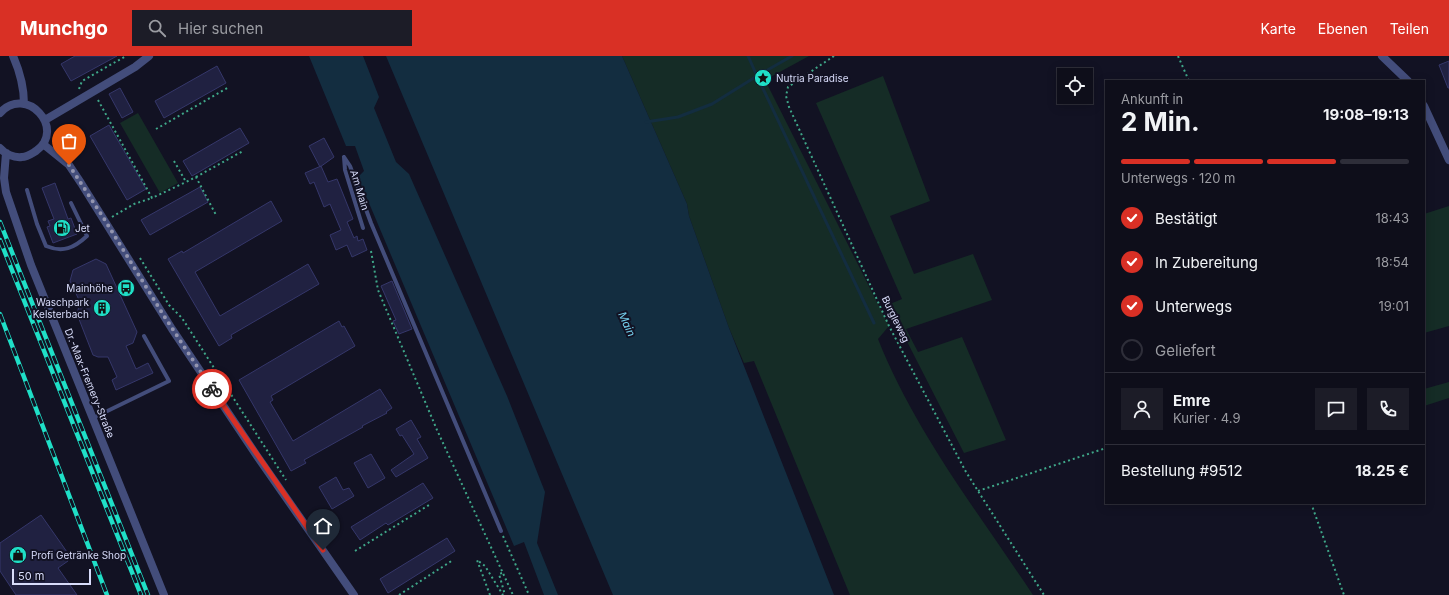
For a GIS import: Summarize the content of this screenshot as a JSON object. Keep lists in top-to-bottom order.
{
  "streets": {
    "street": ["Dr.-Max-Fremery-Straße"],
    "lane": ["Am Main"],
    "path": ["Burgleweg"]
  },
  "water": ["Main"],
  "places": {
    "place": ["Nutria Paradise"],
    "fuel station": ["Jet"],
    "bus stop": ["Mainhöhe"],
    "building": ["Waschpark Kelsterbach"],
    "shop": ["Profi Getränke Shop"]
  },
  "scale_bar": "50 m",
  "page": {
    "header": "Munchgo",
    "search": "Hier suchen",
    "nav": ["Karte", "Ebenen", "Teilen"],
    "heading": ["2 Min.", "Ankunft in", "19:08–19:13"],
    "panel": [
      "Emre",
      "Kurier · 4.9",
      "Bestellung #9512",
      "18.25 €"
    ],
    "bar": "Unterwegs · 120 m",
    "list": [
      ["Bestätigt", "18:43"],
      ["In Zubereitung", "18:54"],
      ["Unterwegs", "19:01"],
      "Geliefert"
    ],
    "scale": "50 m"
  }
}
